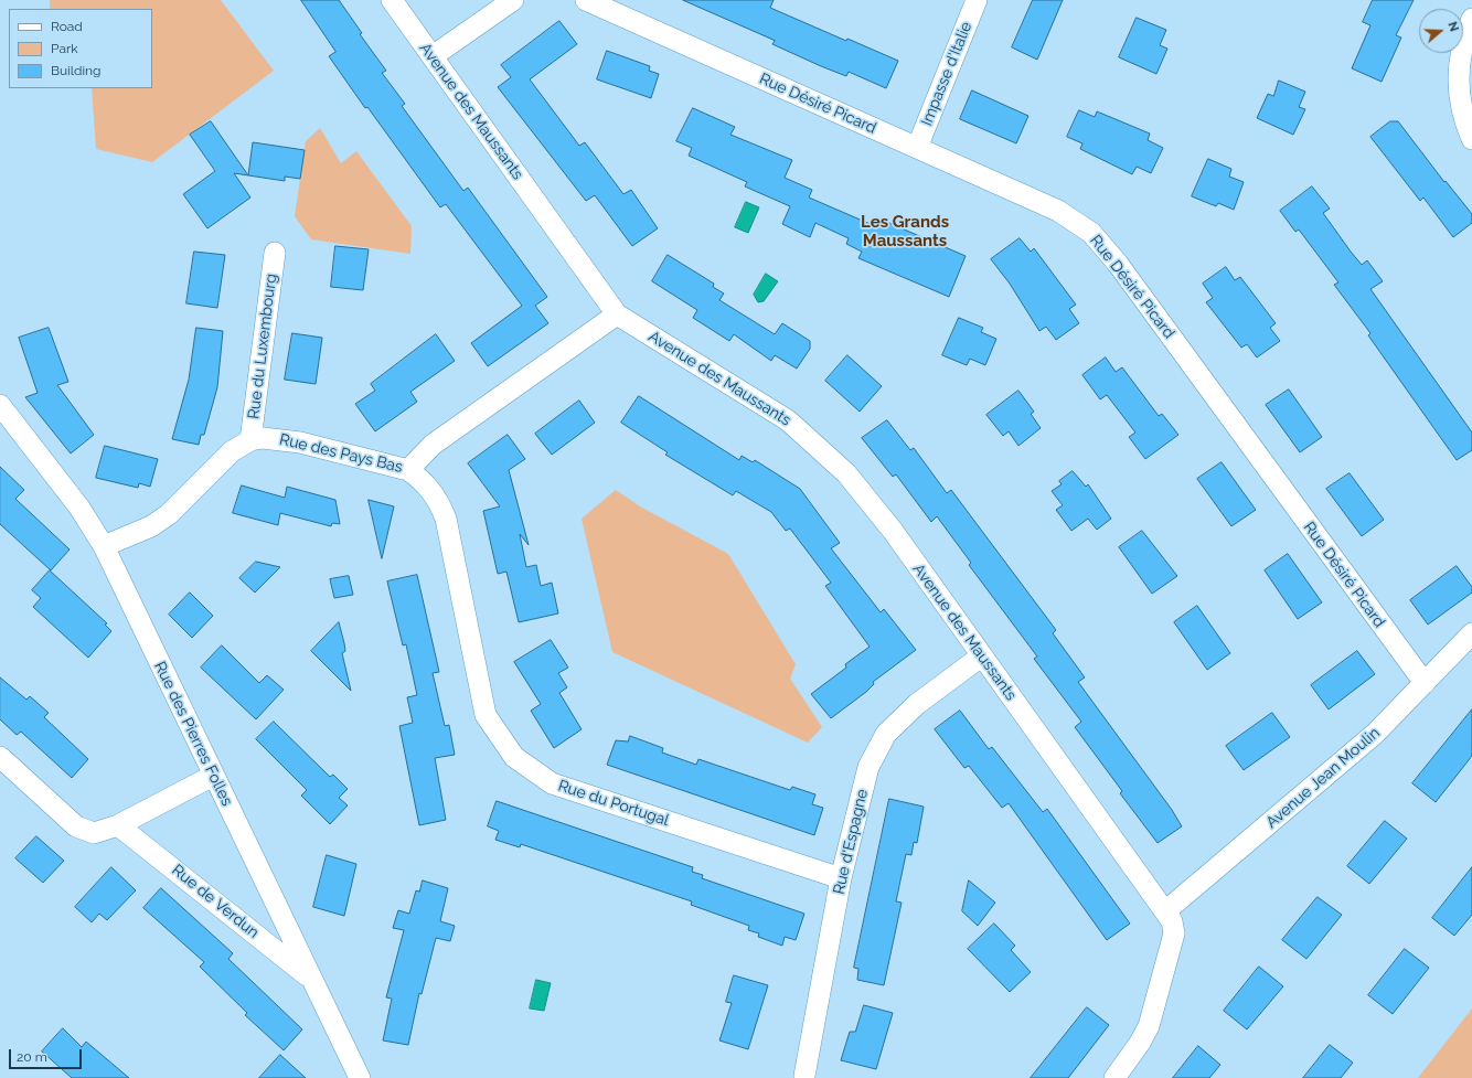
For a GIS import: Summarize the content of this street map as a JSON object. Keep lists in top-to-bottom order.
{
  "streets": {
    "street": [
      "Impasse d'Italie",
      "Rue Désiré Picard",
      "Avenue des Maussants",
      "Rue du Luxembourg",
      "Rue des Pays Bas",
      "Rue des Pierres Folles",
      "Avenue Jean Moulin",
      "Rue du Portugal",
      "Rue d'Espagne",
      "Rue de Verdun"
    ]
  },
  "crossings": [
    ["Impasse d'Italie", "Rue Désiré Picard"],
    ["Rue Désiré Picard", "Avenue Jean Moulin"],
    ["Avenue des Maussants", "Rue des Pays Bas"],
    ["Avenue des Maussants", "Avenue Jean Moulin"],
    ["Avenue des Maussants", "Rue d'Espagne"],
    ["Rue du Luxembourg", "Rue des Pays Bas"],
    ["Rue des Pays Bas", "Rue des Pierres Folles"],
    ["Rue des Pays Bas", "Rue du Portugal"],
    ["Rue des Pierres Folles", "Rue de Verdun"],
    ["Rue du Portugal", "Rue d'Espagne"]
  ],
  "districts": ["Les Grands Maussants"],
  "legend": ["Road", "Park", "Building"],
  "scale_bar": "20 m",
  "north": "right"
}
